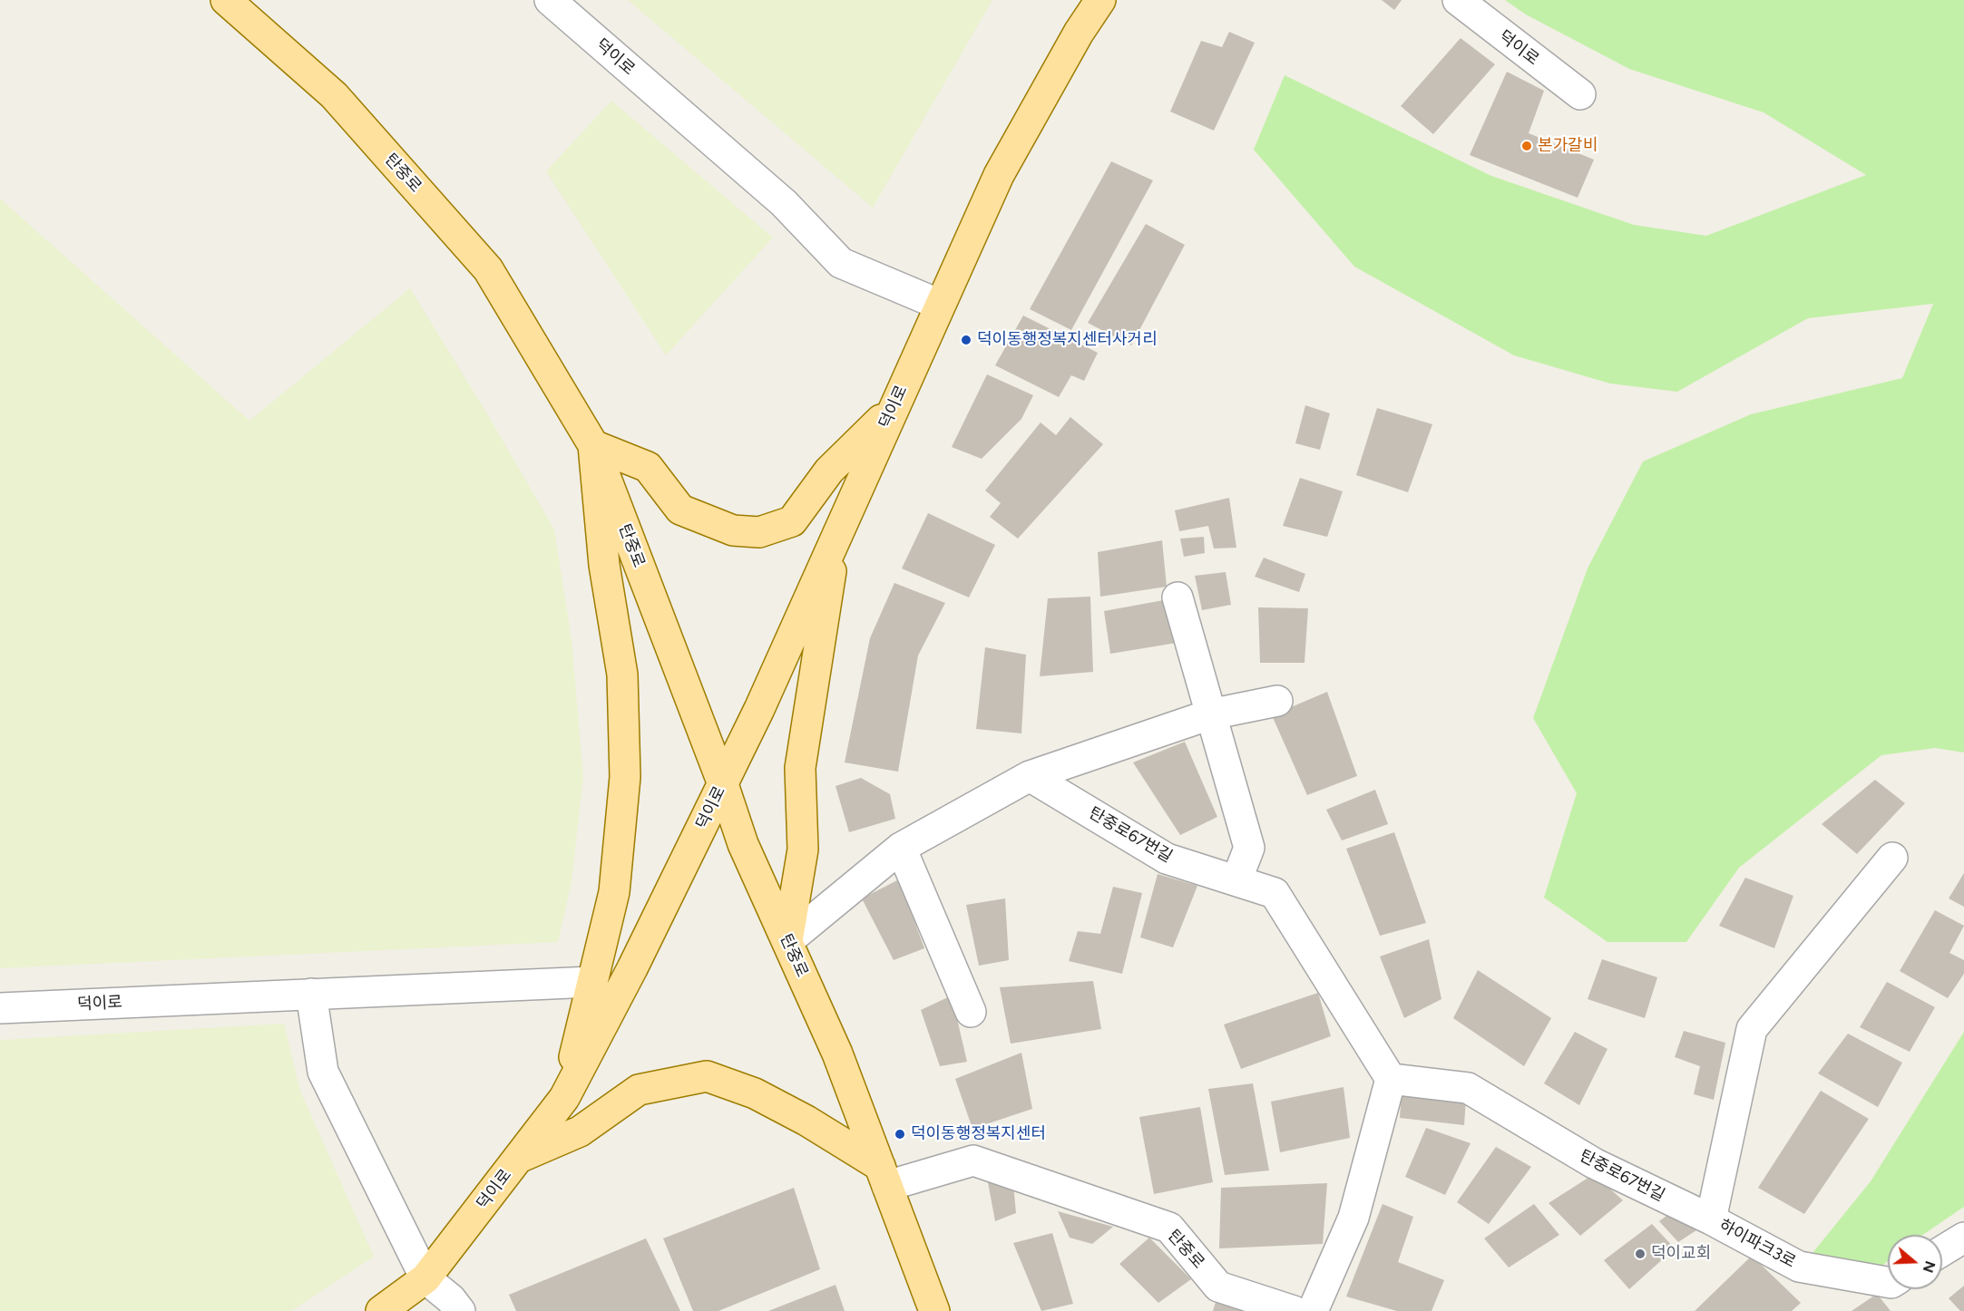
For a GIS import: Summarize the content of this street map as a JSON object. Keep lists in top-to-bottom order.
{
  "streets": {
    "main road": ["덕이로", "탄중로"],
    "street": ["탄중로67번길", "하이파크3로"]
  },
  "crossings": [
    ["덕이로", "탄중로"],
    ["탄중로67번길", "하이파크3로"]
  ],
  "places": [
    "본가갈비",
    "덕이동행정복지센터사거리",
    "덕이동행정복지센터",
    "덕이교회"
  ],
  "north": "right"
}
